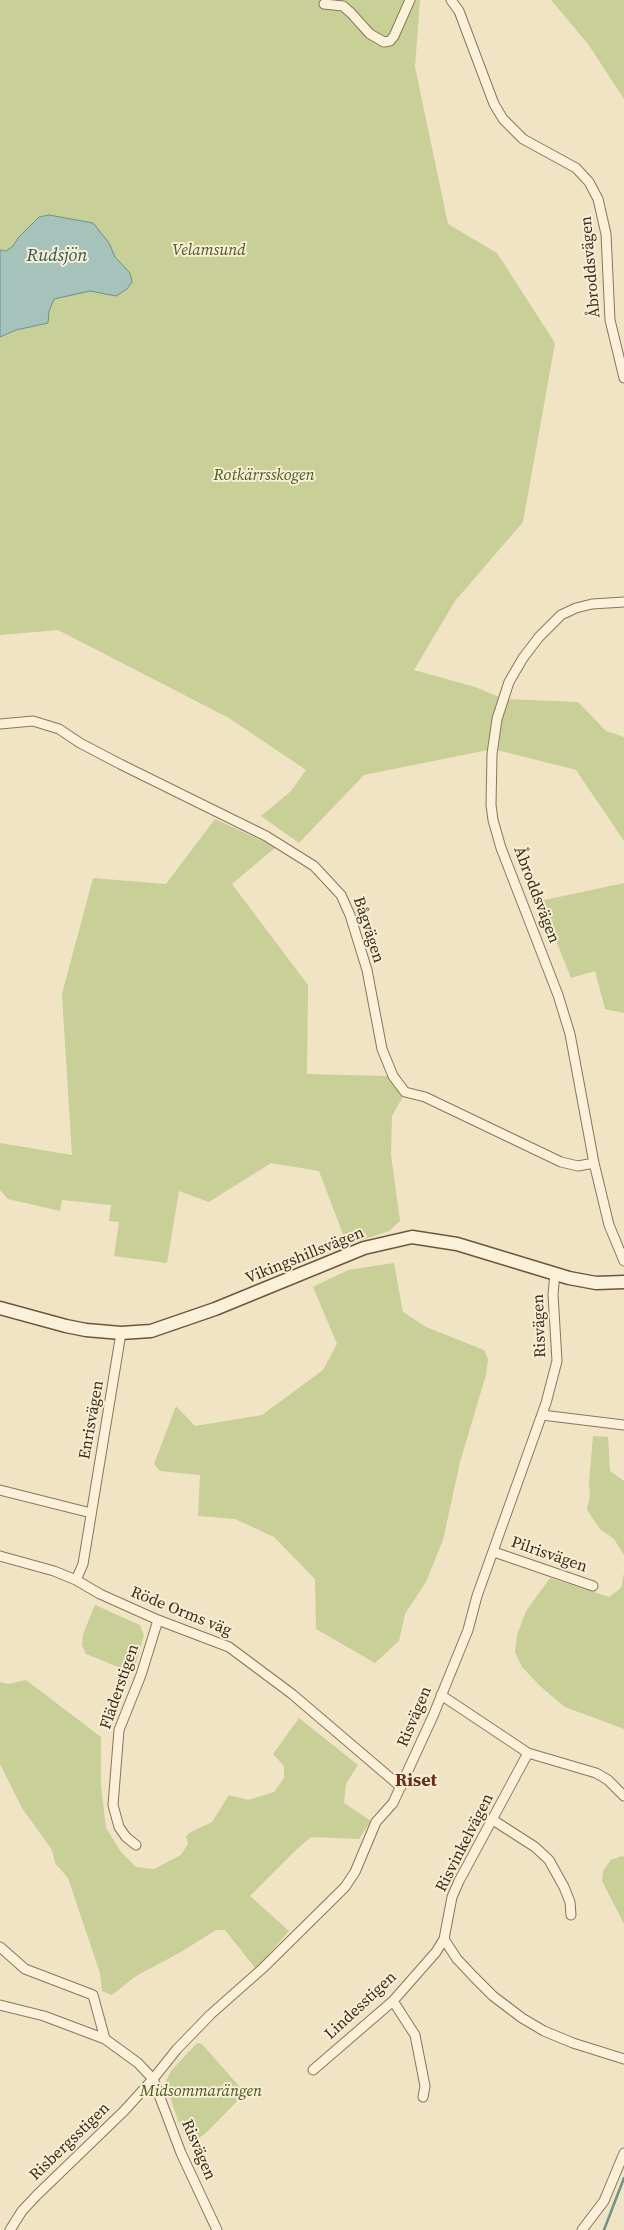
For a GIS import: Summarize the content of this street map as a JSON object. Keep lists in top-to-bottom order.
{
  "streets": {
    "street": [
      "Åbroddsvägen",
      "Bågvägen",
      "Vikingshillsvägen",
      "Risvägen",
      "Enrisvägen",
      "Pilrisvägen",
      "Röde Orms väg",
      "Fläderstigen",
      "Risvinkelvägen",
      "Lindesstigen",
      "Risbergsstigen"
    ]
  },
  "crossings": [
    ["Åbroddsvägen", "Bågvägen"],
    ["Vikingshillsvägen", "Risvägen"],
    ["Vikingshillsvägen", "Enrisvägen"],
    ["Risvägen", "Pilrisvägen"],
    ["Risvägen", "Röde Orms väg"],
    ["Risvägen", "Risbergsstigen"],
    ["Enrisvägen", "Röde Orms väg"],
    ["Röde Orms väg", "Fläderstigen"],
    ["Risvinkelvägen", "Lindesstigen"]
  ],
  "districts": ["Riset"],
  "water": ["Rudsjön"],
  "parks": ["Velamsund", "Rotkärrsskogen", "Midsommarängen"]
}
